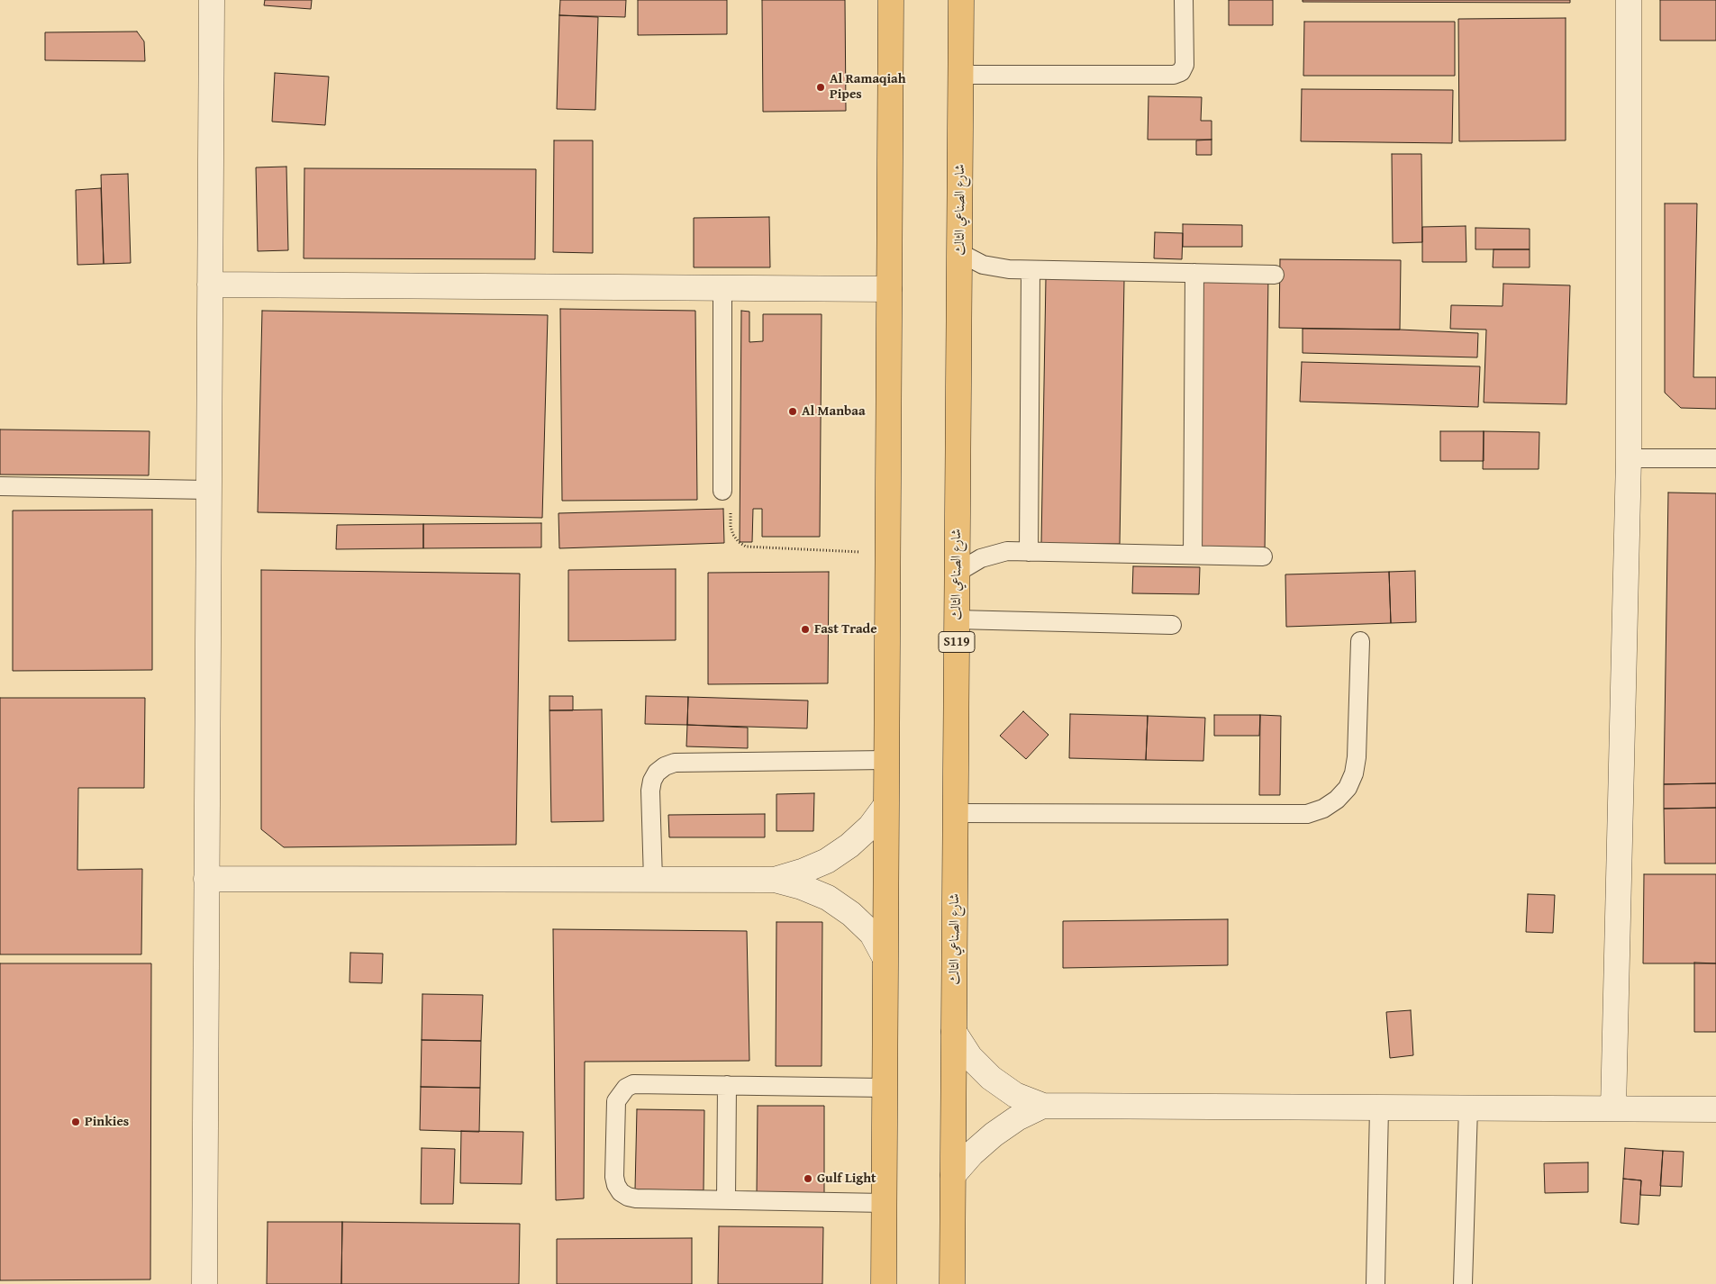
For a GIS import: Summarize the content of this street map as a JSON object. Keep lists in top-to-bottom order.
{
  "streets": {
    "main road": ["شارع الصناعي الثالث", "S119"]
  },
  "places": [
    "Al Ramaqiah Pipes",
    "Al Manbaa",
    "Fast Trade",
    "Pinkies",
    "Gulf Light"
  ]
}
